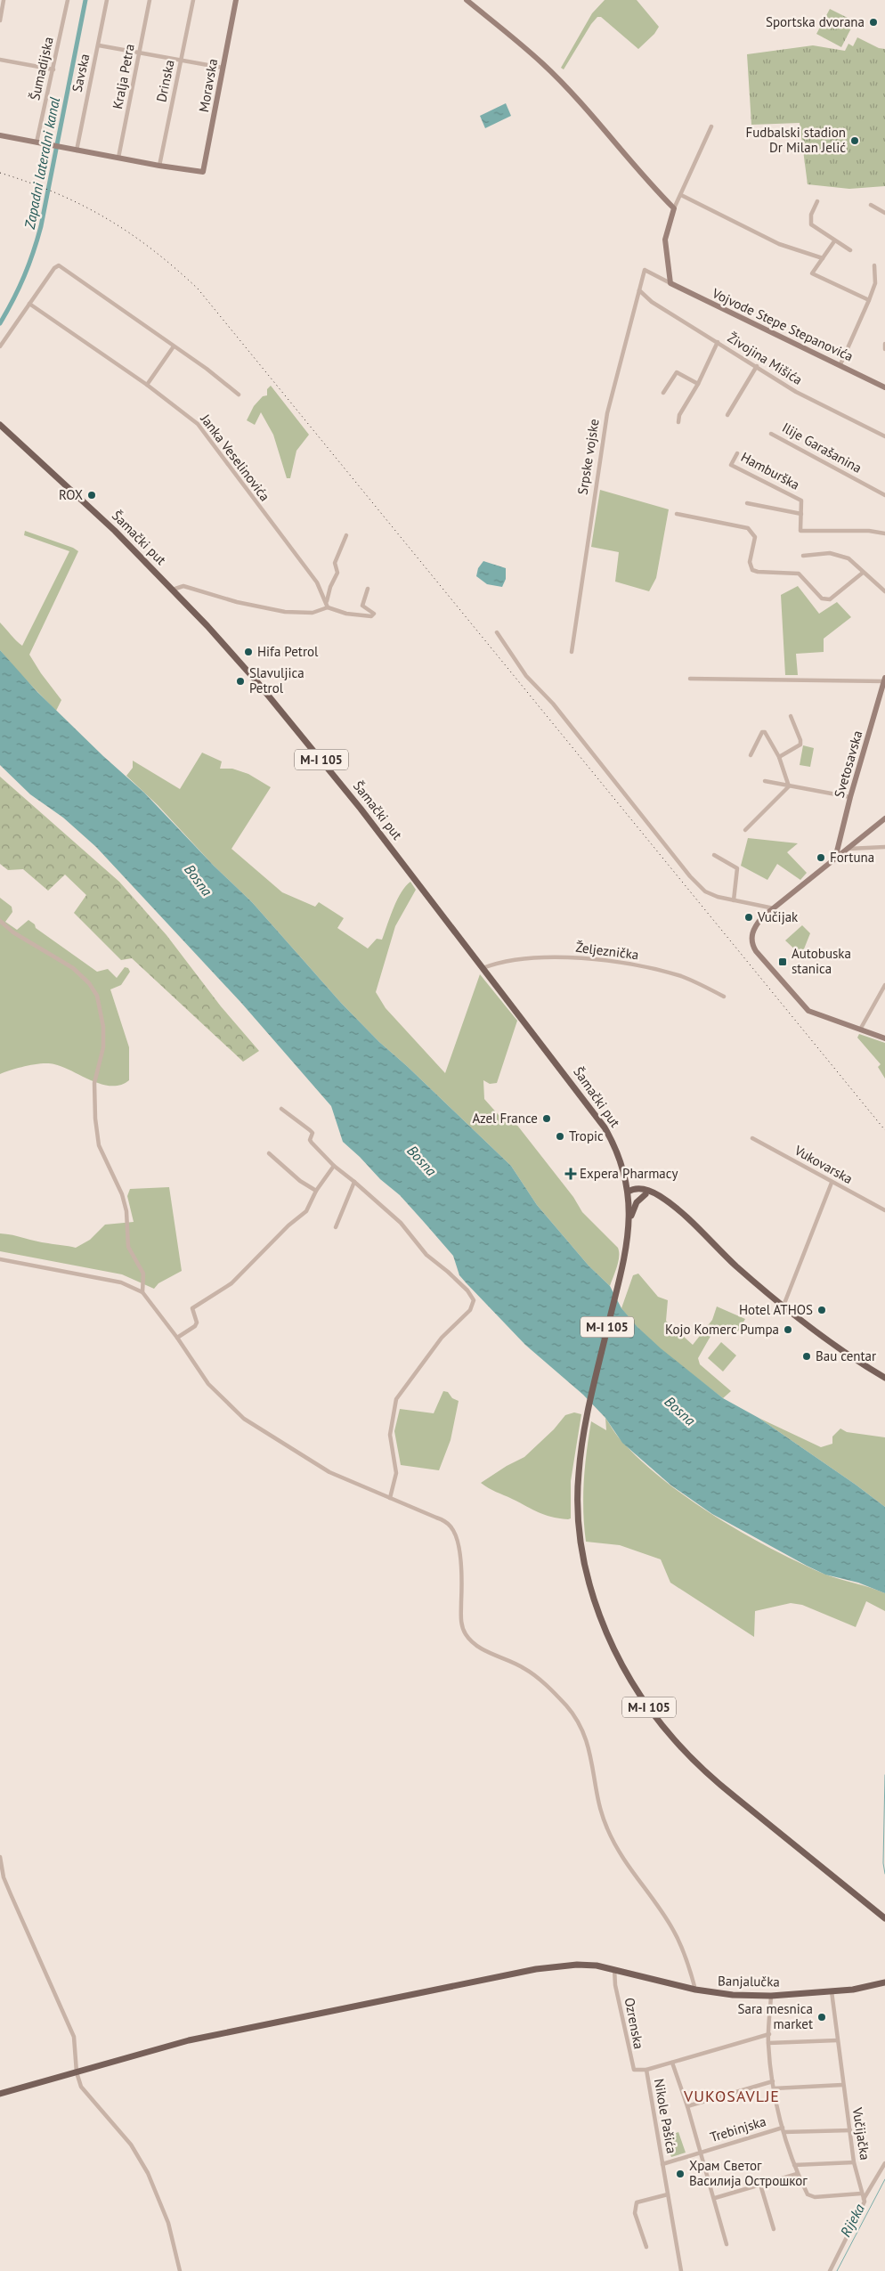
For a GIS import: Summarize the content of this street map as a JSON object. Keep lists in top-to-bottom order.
{
  "streets": {
    "main road": ["Šamački put", "M-I 105", "Banjalučka"],
    "street": [
      "Šumadijska",
      "Savska",
      "Kralja Petra",
      "Drinska",
      "Moravska",
      "Vojvode Stepe Stepanovića",
      "Živojina Mišića",
      "Ilije Garašanina",
      "Srpske vojske",
      "Janka Veselinovića",
      "Hamburška",
      "Svetosavska",
      "Željeznička",
      "Vukovarska",
      "Ozrenska",
      "Nikole Pašića",
      "Trebinjska",
      "Vučijačka"
    ]
  },
  "crossings": [
    ["Drinska", "Moravska"],
    ["Vojvode Stepe Stepanovića", "Srpske vojske"],
    ["Živojina Mišića", "Srpske vojske"],
    ["Šamački put", "M-I 105"],
    ["Šamački put", "Željeznička"],
    ["Banjalučka", "Ozrenska"],
    ["Banjalučka", "Vučijačka"],
    ["Ozrenska", "Nikole Pašića"],
    ["Nikole Pašića", "Trebinjska"],
    ["Trebinjska", "Vučijačka"]
  ],
  "districts": ["VUKOSAVLJE"],
  "water": ["Zapadni lateralni kanal", "Bosna", "Rijeka"],
  "places": {
    "other": [
      "Sportska dvorana",
      "Fudbalski stadion Dr Milan Jelić",
      "ROX",
      "Hifa Petrol",
      "Slavuljica Petrol",
      "Fortuna",
      "Vučijak",
      "Azel France",
      "Tropic",
      "Hotel ATHOS",
      "Kojo Komerc Pumpa",
      "Bau centar",
      "Sara mesnica market",
      "Храм Светог Василија Острошког"
    ],
    "transit": ["Autobuska stanica"],
    "health": ["Expera Pharmacy"]
  }
}
